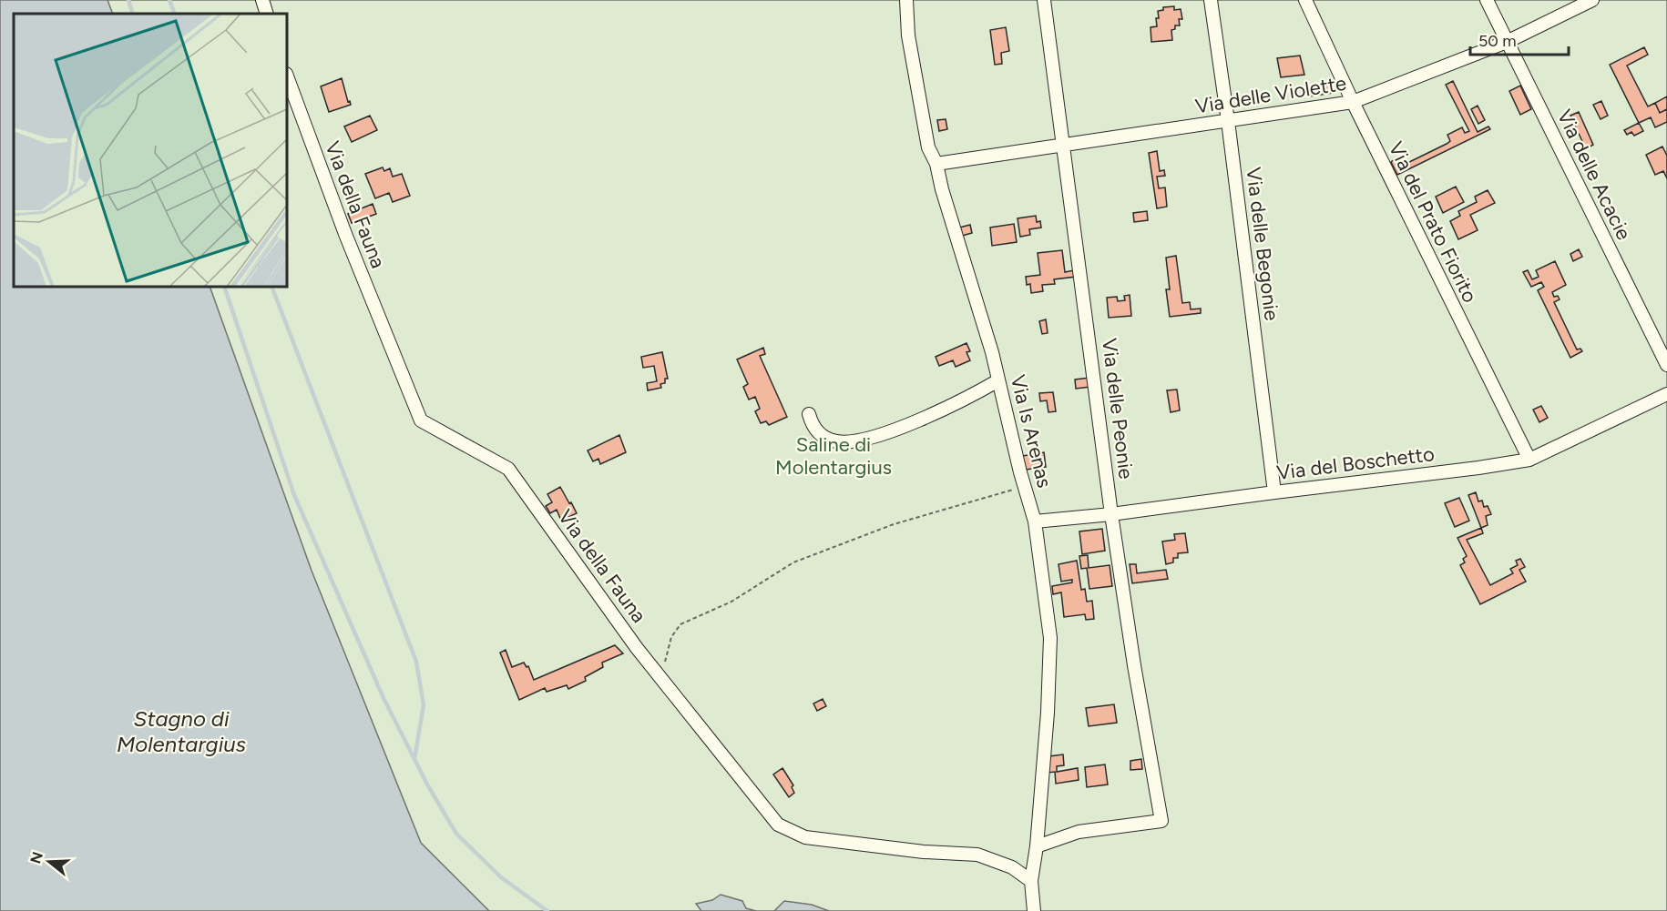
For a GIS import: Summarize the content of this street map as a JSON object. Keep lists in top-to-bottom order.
{
  "streets": {
    "street": [
      "Via delle Violette",
      "Via delle Acacie",
      "Via della Fauna",
      "Via del Prato Fiorito",
      "Via delle Begonie",
      "Via delle Peonie",
      "Via Is Arenas",
      "Via del Boschetto"
    ]
  },
  "crossings": [
    ["Via delle Violette", "Via delle Acacie"],
    ["Via delle Violette", "Via del Prato Fiorito"],
    ["Via delle Violette", "Via delle Begonie"],
    ["Via delle Violette", "Via delle Peonie"],
    ["Via delle Violette", "Via Is Arenas"],
    ["Via della Fauna", "Via Is Arenas"],
    ["Via del Prato Fiorito", "Via del Boschetto"],
    ["Via delle Begonie", "Via del Boschetto"],
    ["Via delle Peonie", "Via Is Arenas"],
    ["Via delle Peonie", "Via del Boschetto"],
    ["Via Is Arenas", "Via del Boschetto"]
  ],
  "water": ["Stagno di Molentargius"],
  "parks": ["Saline di Molentargius"],
  "scale_bar": "50 m",
  "north": "left"
}
